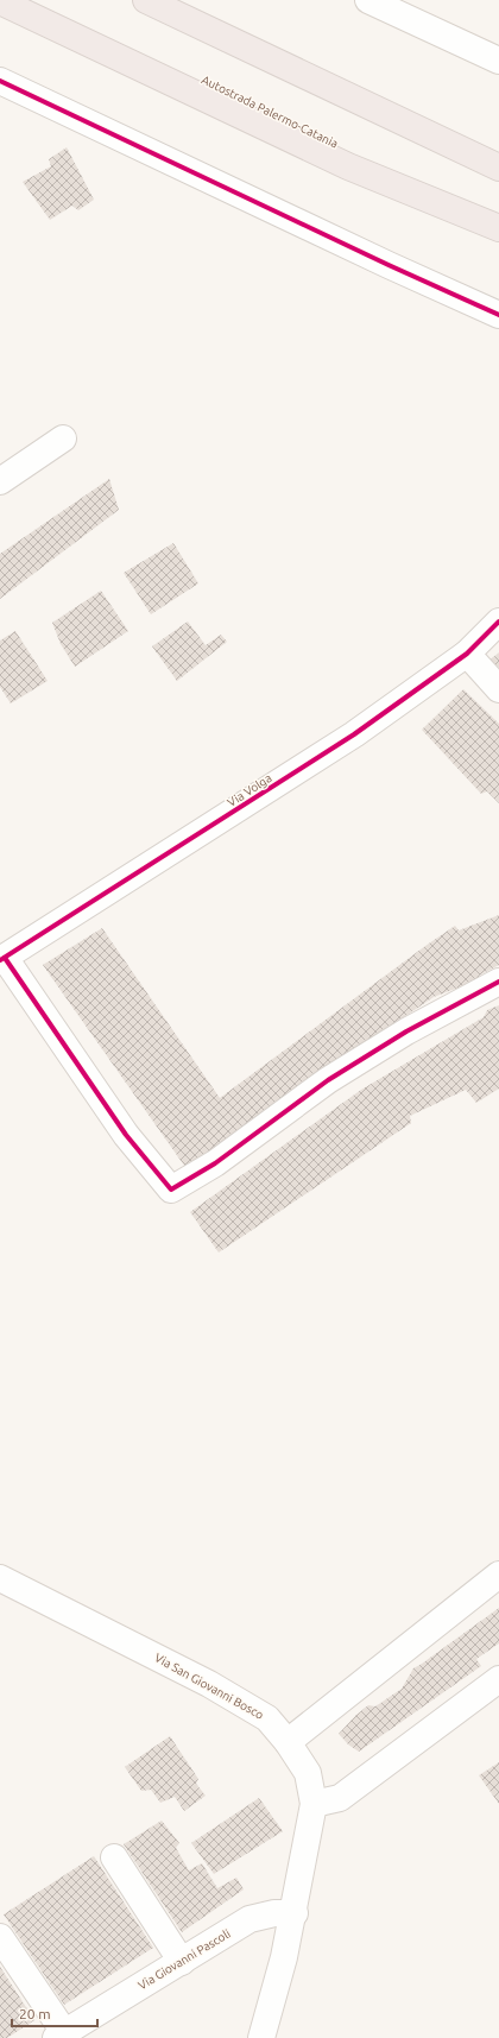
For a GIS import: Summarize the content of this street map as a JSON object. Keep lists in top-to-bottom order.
{
  "streets": {
    "highway": ["Autostrada Palermo-Catania"],
    "street": ["Via Volga", "Via San Giovanni Bosco", "Via Giovanni Pascoli"]
  },
  "crossings": [
    ["Via San Giovanni Bosco", "Via Giovanni Pascoli"]
  ],
  "scale_bar": "20 m"
}
